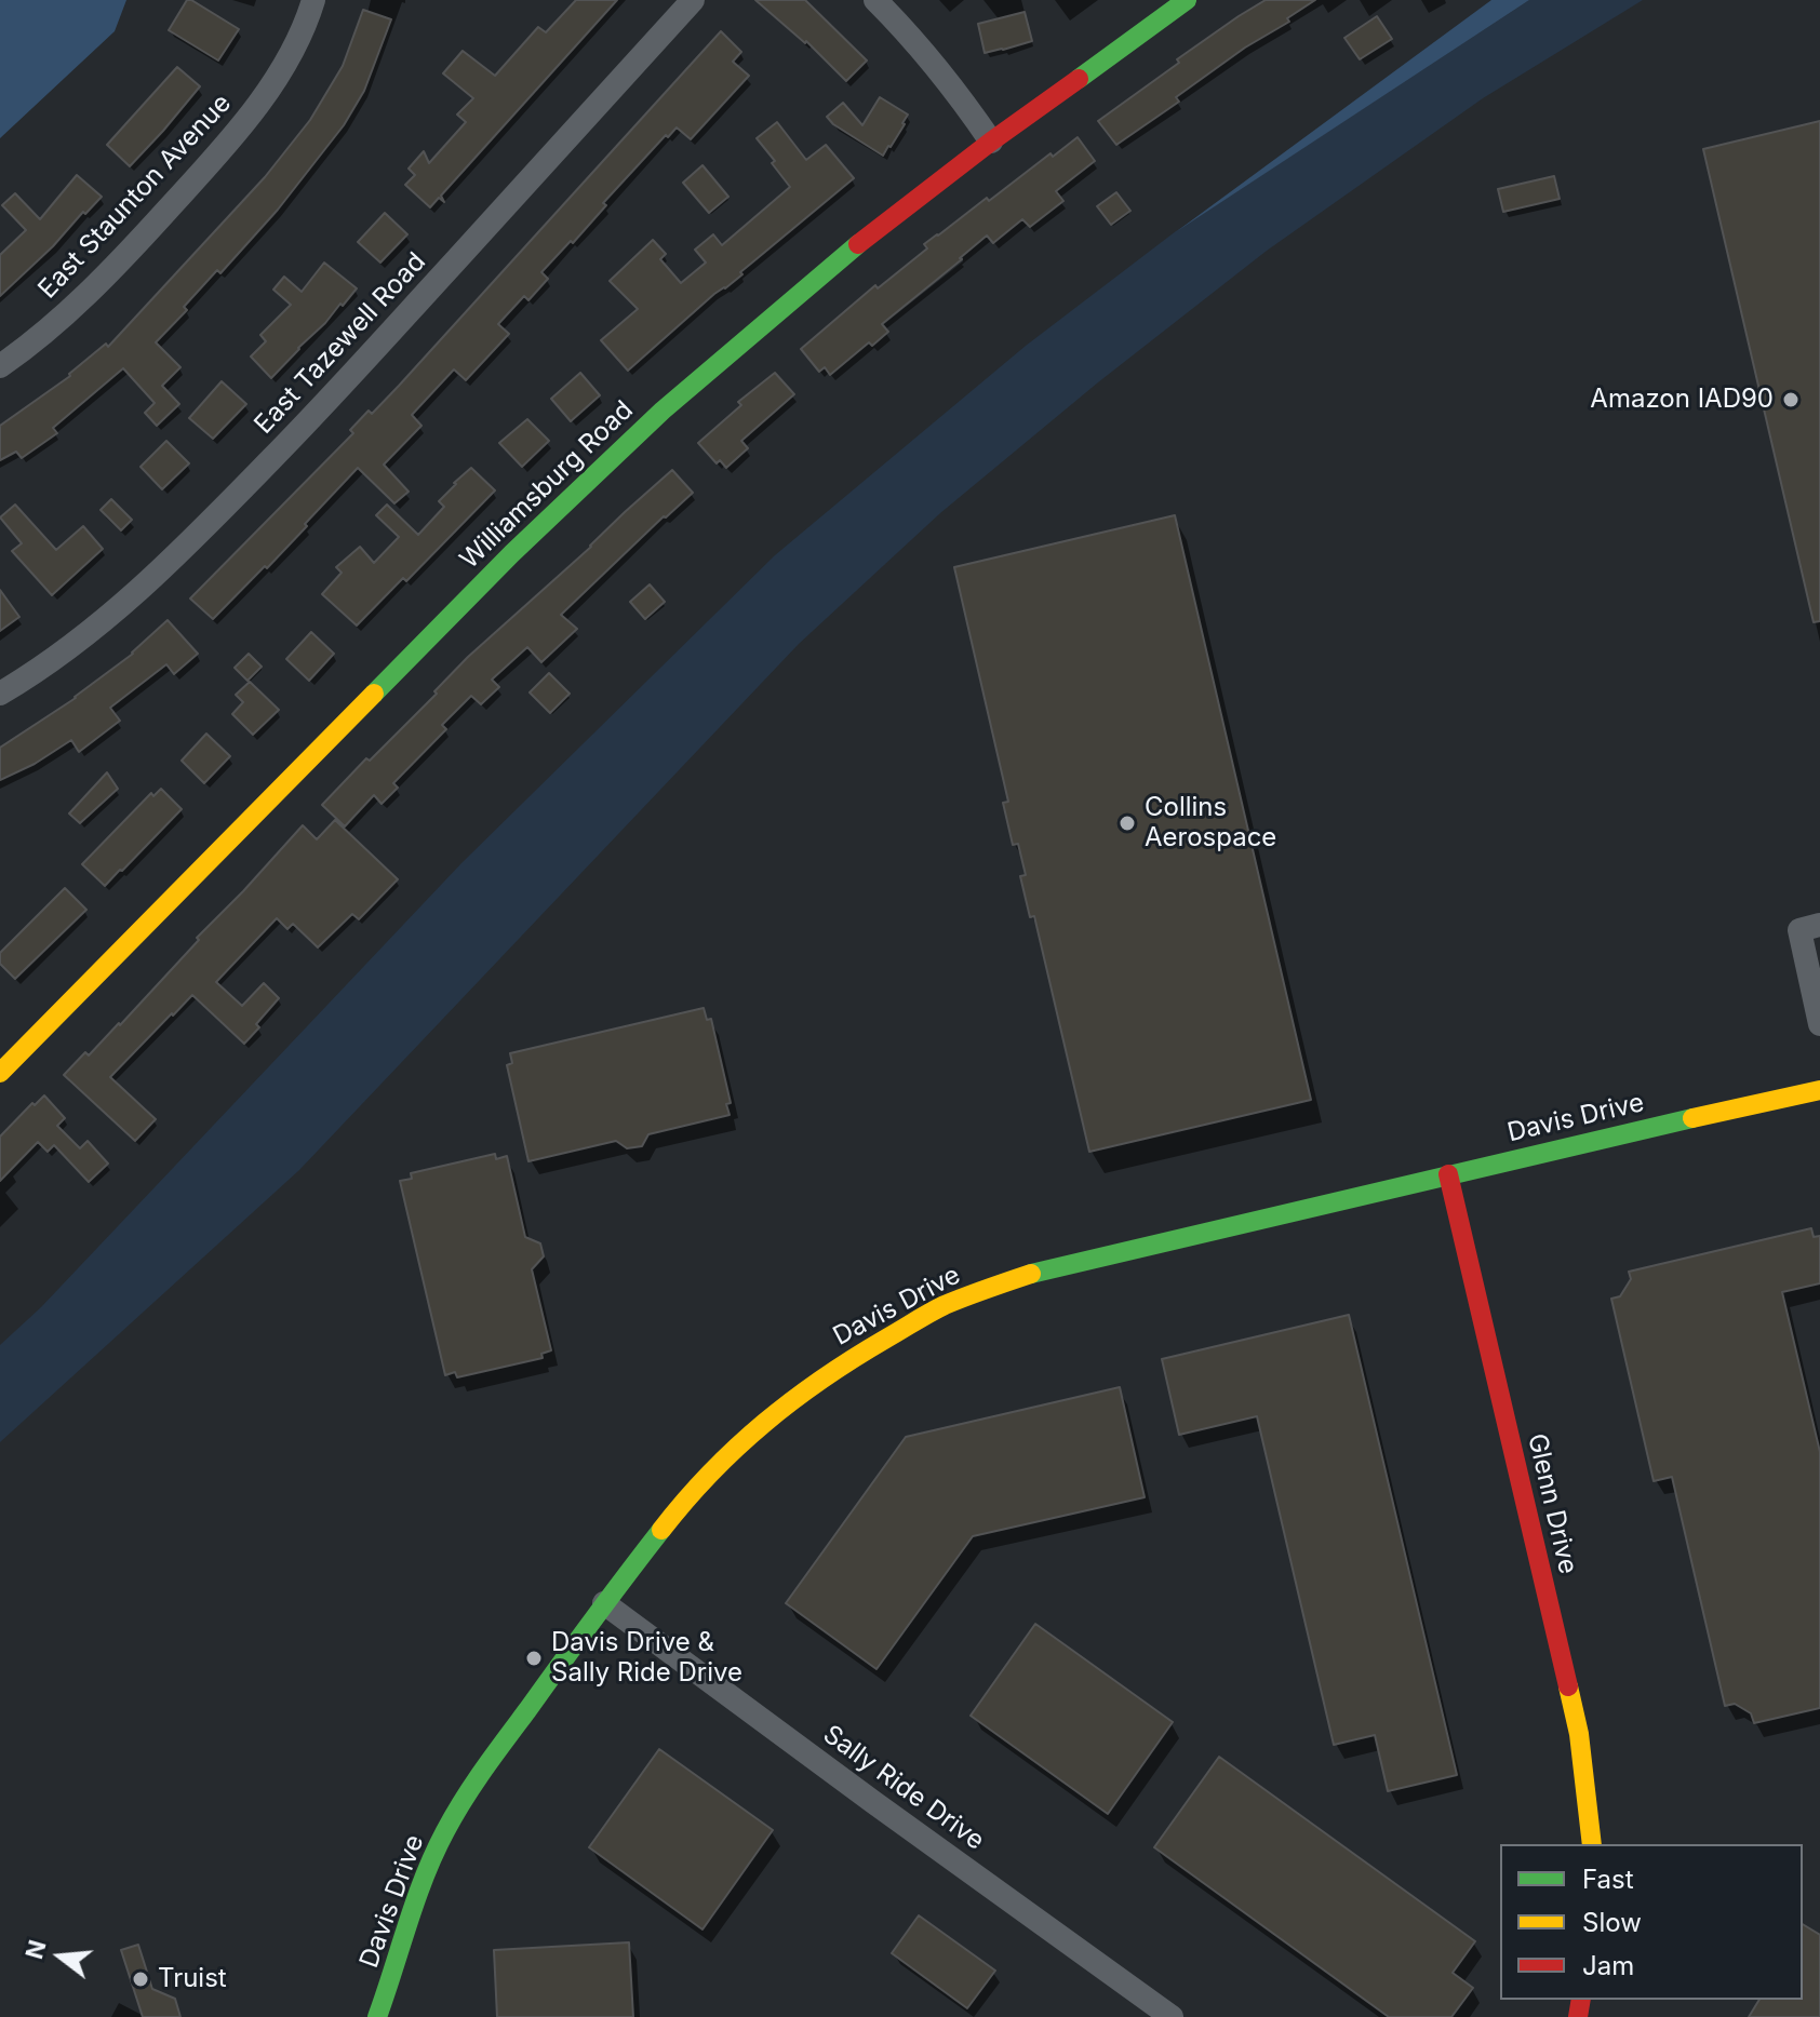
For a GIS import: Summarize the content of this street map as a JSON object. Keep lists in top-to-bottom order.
{
  "streets": {
    "street": [
      "East Staunton Avenue",
      "East Tazewell Road",
      "Williamsburg Road",
      "Davis Drive",
      "Glenn Drive",
      "Sally Ride Drive"
    ]
  },
  "crossings": [
    ["Davis Drive", "Glenn Drive"],
    ["Davis Drive", "Sally Ride Drive"]
  ],
  "places": [
    "Amazon IAD90",
    "Collins Aerospace",
    "Davis Drive & Sally Ride Drive",
    "Truist"
  ],
  "legend": ["Fast", "Slow", "Jam"],
  "north": "left"
}
